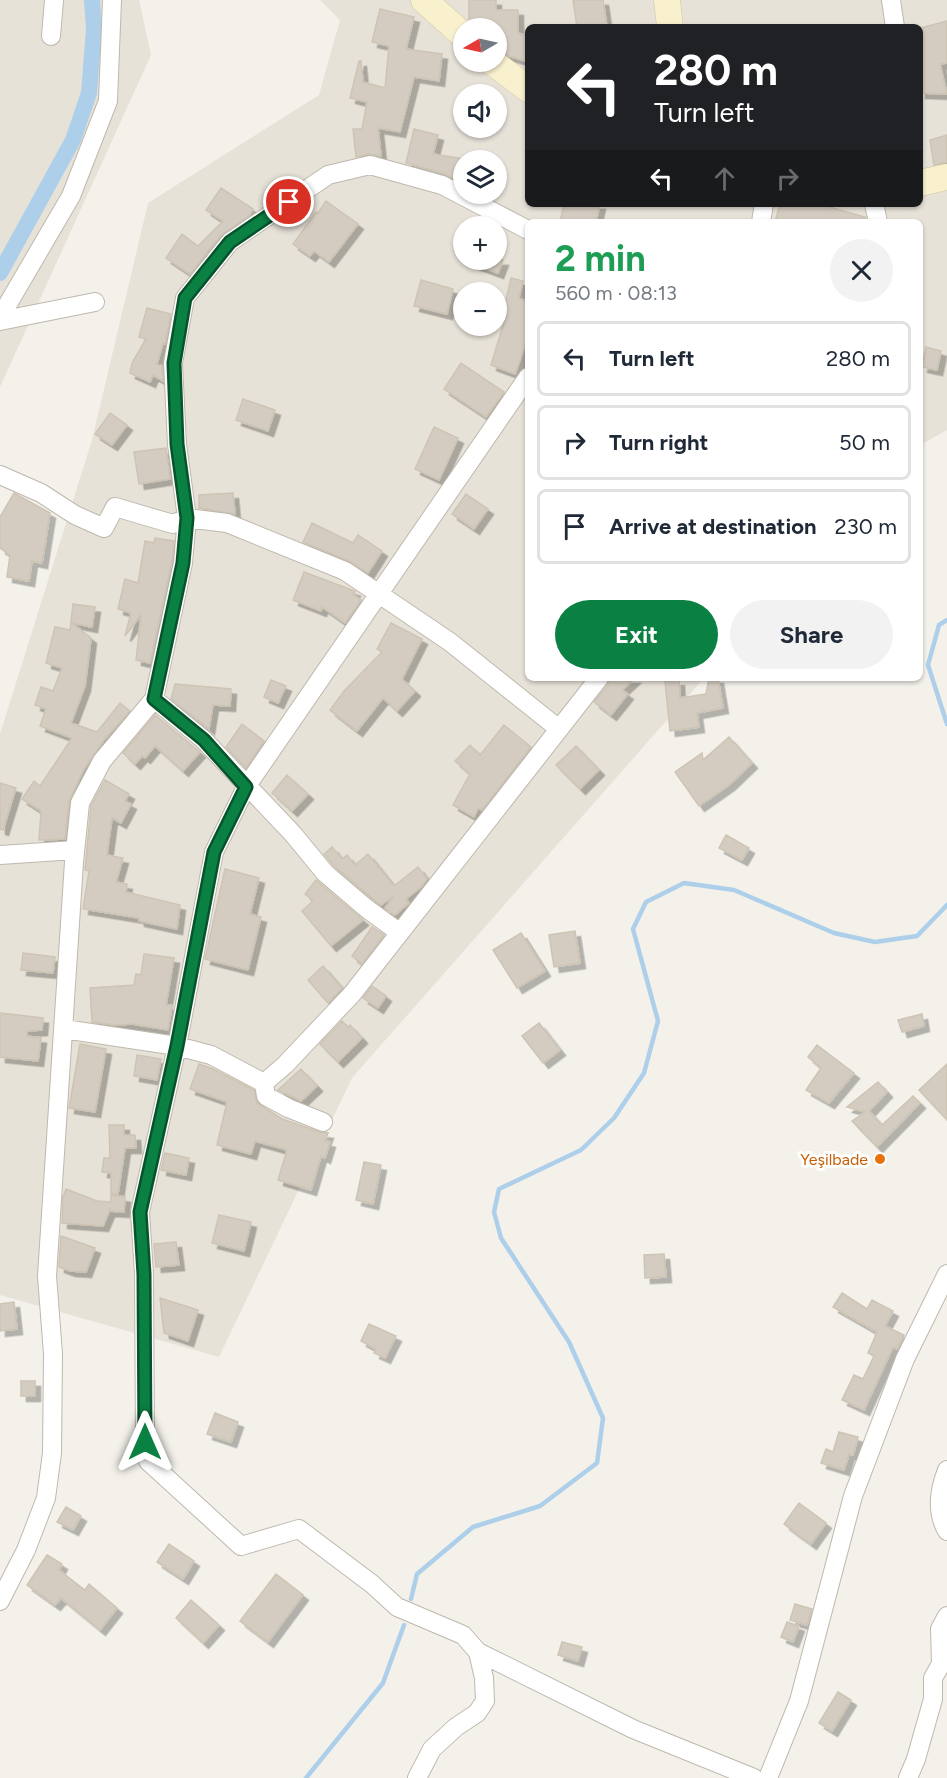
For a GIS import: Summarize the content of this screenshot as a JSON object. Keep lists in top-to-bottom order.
{
  "places": ["Yeşilbade"],
  "north": "left",
  "page": {
    "map_buttons": ["+", "−"],
    "turn": ["280 m", "Turn left"],
    "heading": ["2 min", "560 m · 08:13"],
    "list": [
      {
        "name": "Turn left",
        "value": "280 m"
      },
      {
        "name": "Turn right",
        "value": "50 m"
      },
      {
        "name": "Arrive at destination",
        "value": "230 m"
      }
    ],
    "buttons": ["Exit", "Share"]
  }
}
